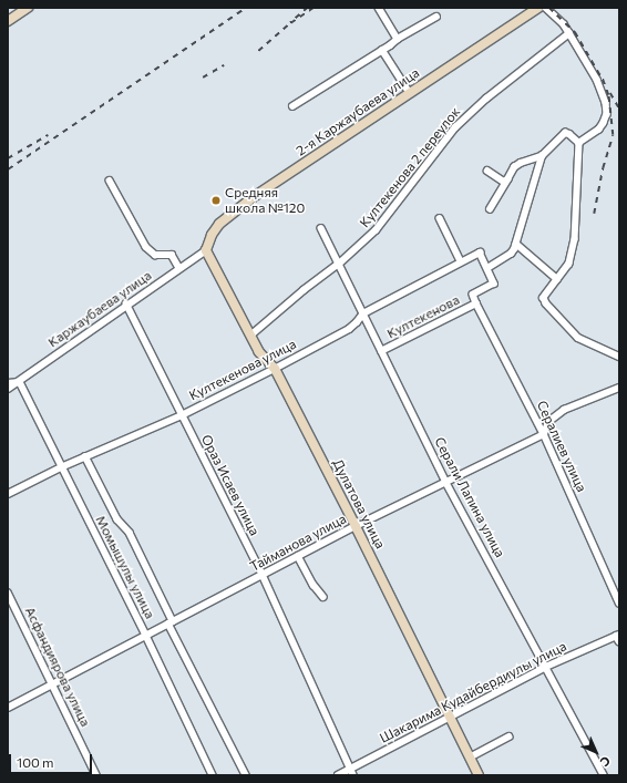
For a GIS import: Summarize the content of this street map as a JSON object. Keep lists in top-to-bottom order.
{
  "streets": {
    "street": [
      "2-я Каржаубаева улица",
      "Култекенова 2 переулок",
      "Каржаубаева улица",
      "Култекенова",
      "Култекенова улица",
      "Сералиев улица",
      "Ораз Исаев улица",
      "Серали Лапина улица",
      "Дулатова улица",
      "Тайманова улица",
      "Момышулы улица",
      "Асфандиярова улица",
      "Шакарима Кудайбердиулы улица"
    ]
  },
  "crossings": [
    ["2-я Каржаубаева улица", "Каржаубаева улица"],
    ["2-я Каржаубаева улица", "Дулатова улица"],
    ["Култекенова 2 переулок", "Серали Лапина улица"],
    ["Култекенова 2 переулок", "Дулатова улица"],
    ["Каржаубаева улица", "Ораз Исаев улица"],
    ["Каржаубаева улица", "Дулатова улица"],
    ["Каржаубаева улица", "Момышулы улица"],
    ["Култекенова", "Сералиев улица"],
    ["Култекенова", "Серали Лапина улица"],
    ["Култекенова улица", "Ораз Исаев улица"],
    ["Култекенова улица", "Серали Лапина улица"],
    ["Култекенова улица", "Дулатова улица"],
    ["Култекенова улица", "Момышулы улица"],
    ["Сералиев улица", "Тайманова улица"],
    ["Ораз Исаев улица", "Тайманова улица"],
    ["Ораз Исаев улица", "Шакарима Кудайбердиулы улица"],
    ["Серали Лапина улица", "Тайманова улица"],
    ["Серали Лапина улица", "Шакарима Кудайбердиулы улица"],
    ["Дулатова улица", "Тайманова улица"],
    ["Дулатова улица", "Шакарима Кудайбердиулы улица"],
    ["Тайманова улица", "Момышулы улица"],
    ["Тайманова улица", "Асфандиярова улица"]
  ],
  "places": ["Средняя школа №120"],
  "scale_bar": "100 m",
  "north": "bottom right"
}
